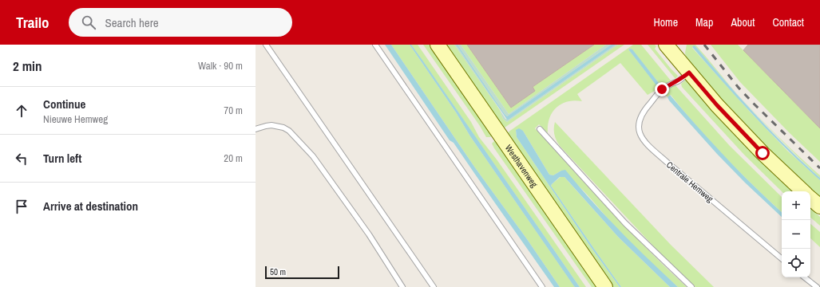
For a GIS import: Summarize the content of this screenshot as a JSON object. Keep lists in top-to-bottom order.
{
  "streets": {
    "street": ["Westhavenweg"],
    "lane": ["Centrale Hemweg"]
  },
  "scale_bar": "50 m",
  "page": {
    "header": "Trailo",
    "search": "Search here",
    "nav": [
      "Home",
      "Map",
      "About",
      "Contact"
    ],
    "heading": ["2 min", "Walk · 90 m"],
    "list": [
      ["Continue", "Nieuwe Hemweg", "70 m"],
      ["Turn left", "20 m"],
      "Arrive at destination"
    ],
    "map_buttons": ["+", "−"],
    "scale": "50 m"
  }
}
